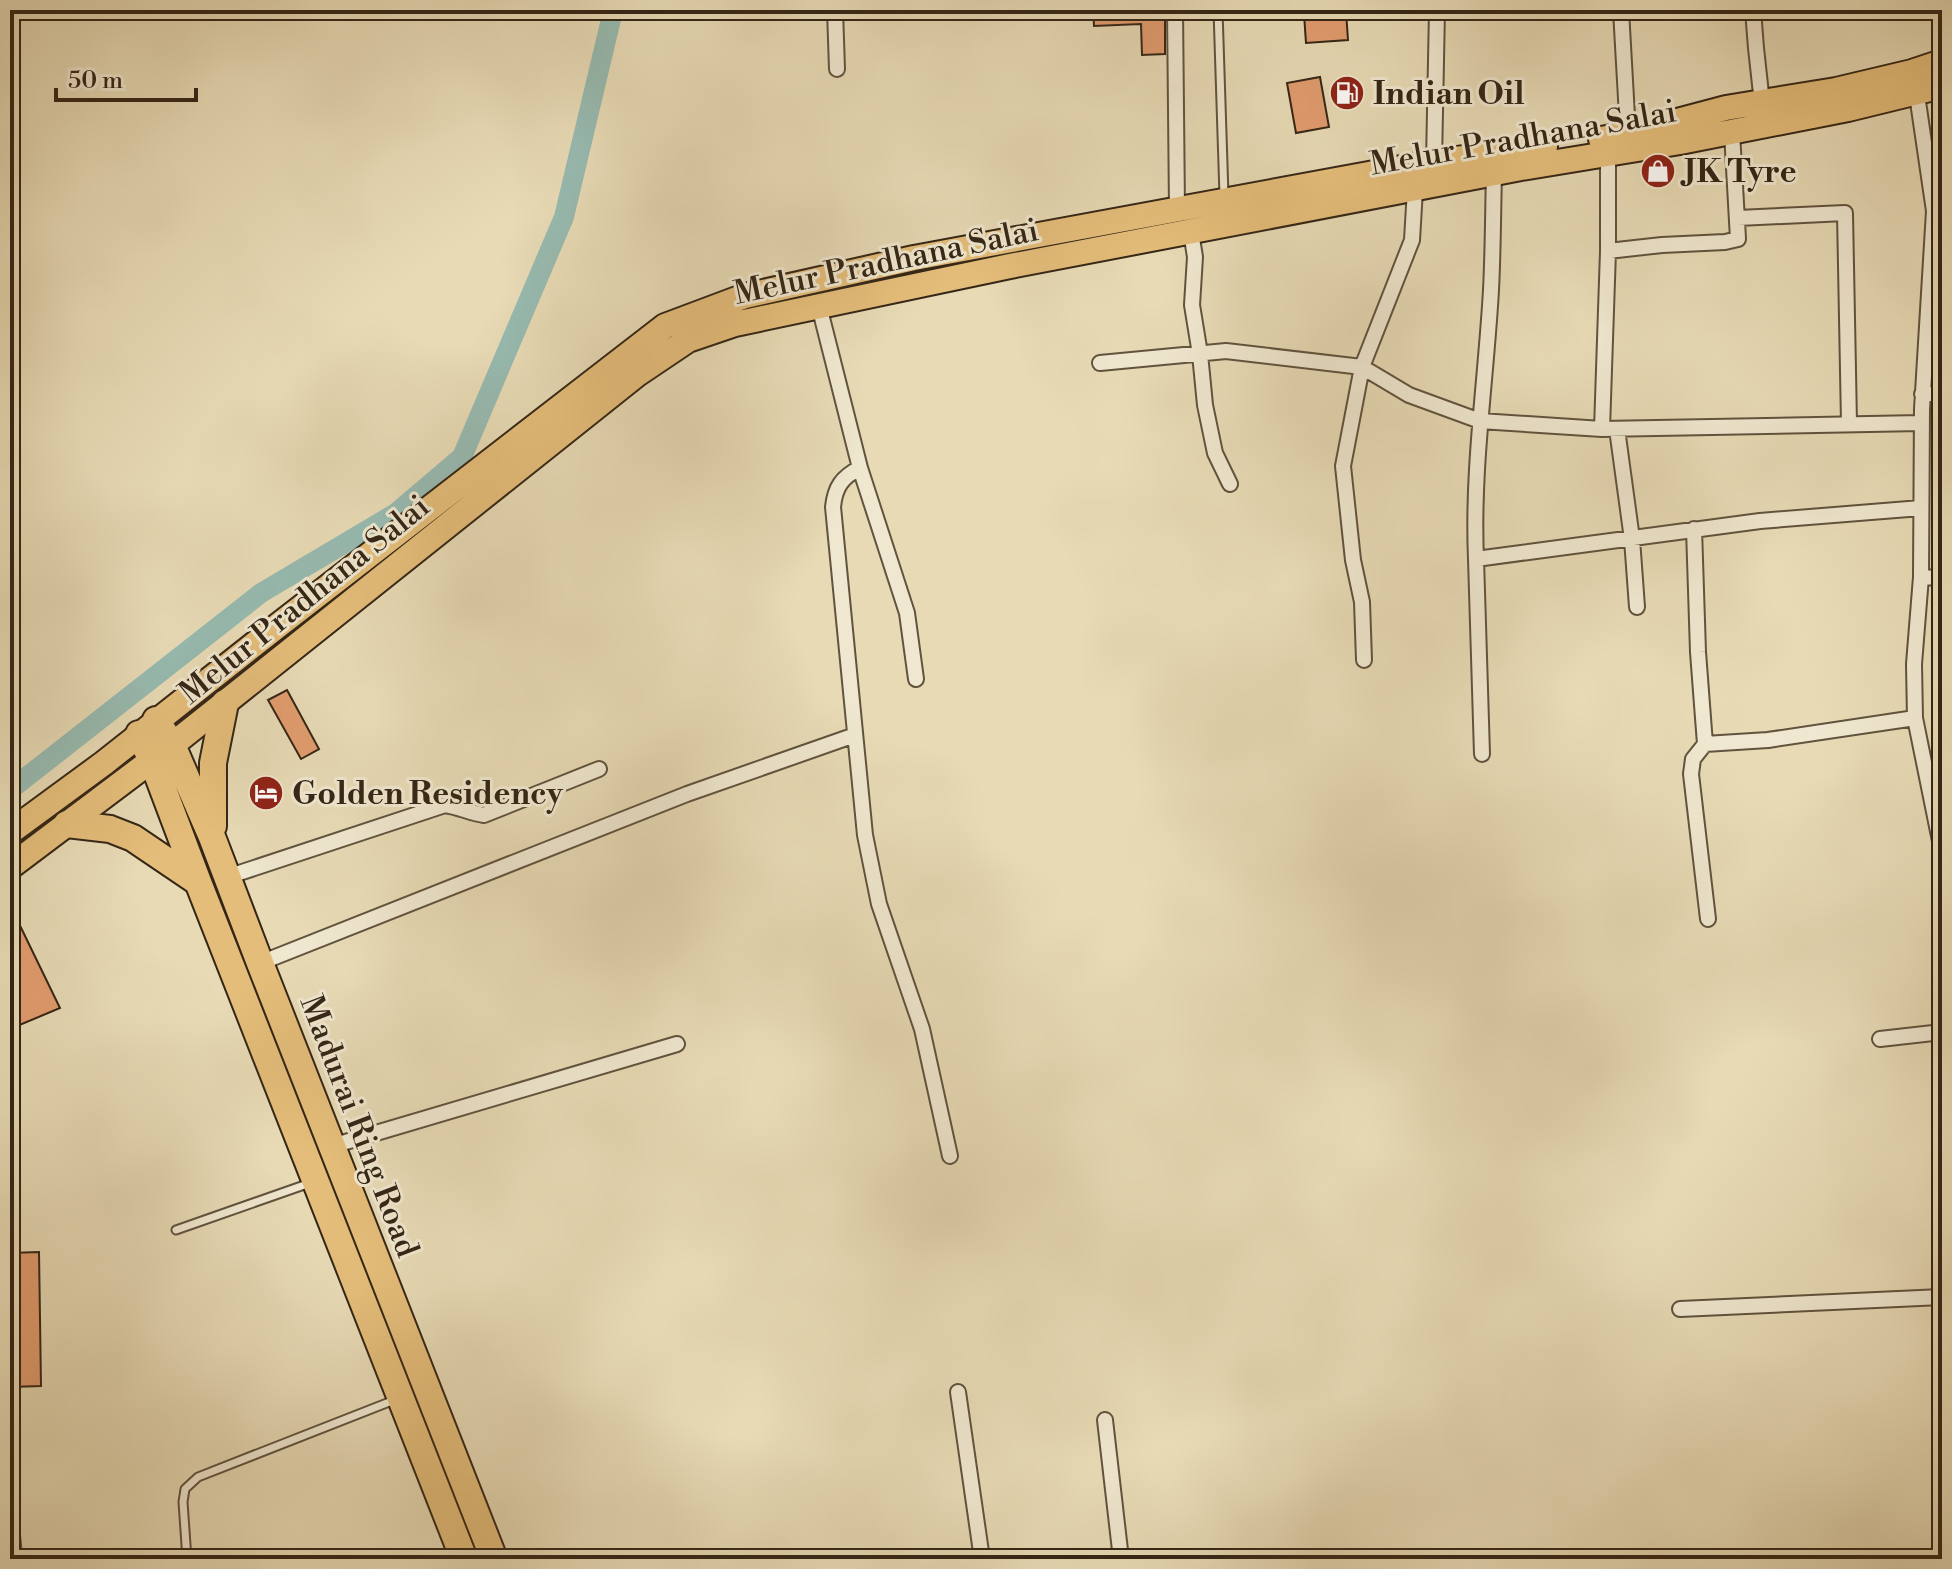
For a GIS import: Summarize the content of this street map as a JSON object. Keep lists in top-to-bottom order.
{
  "streets": {
    "highway": ["Madurai Ring Road"],
    "main road": ["Melur Pradhana Salai"]
  },
  "crossings": [
    ["Melur Pradhana Salai", "Madurai Ring Road"]
  ],
  "places": {
    "fuel station": ["Indian Oil"],
    "shop": ["JK Tyre"],
    "hotel": ["Golden Residency"]
  },
  "scale_bar": "50 m"
}
